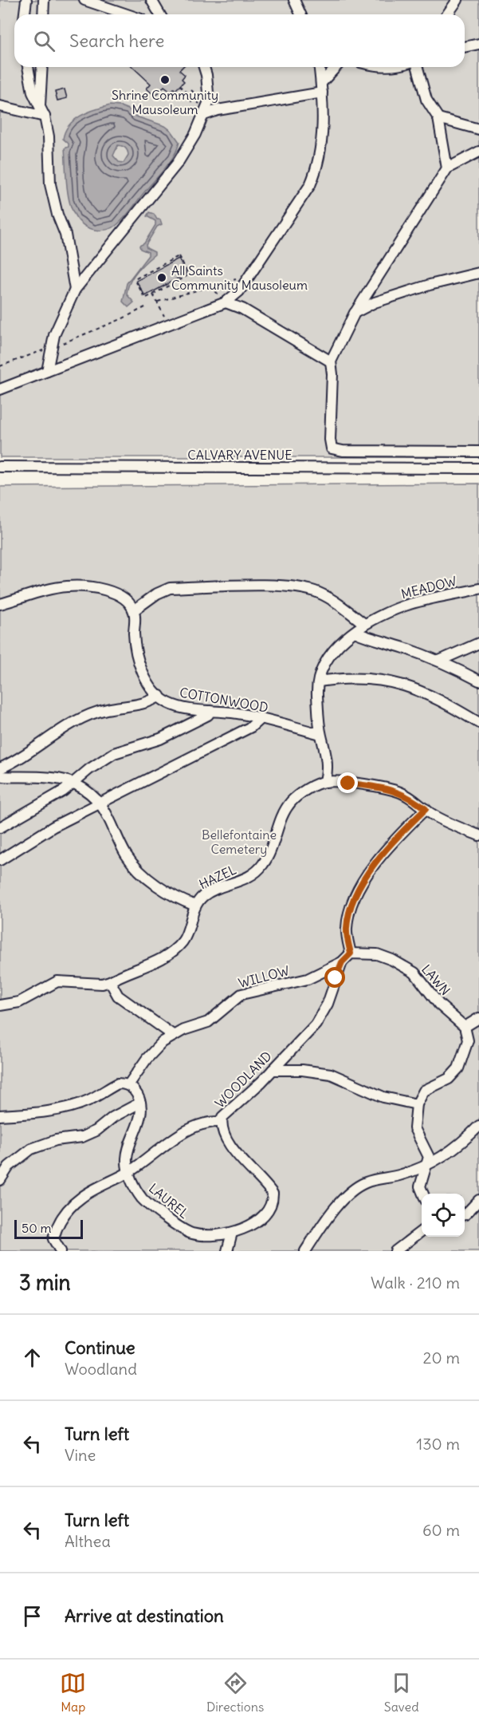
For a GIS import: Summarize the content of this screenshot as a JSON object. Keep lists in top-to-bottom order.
{
  "streets": {
    "street": [
      "CALVARY AVENUE",
      "MEADOW",
      "COTTONWOOD",
      "HAZEL",
      "WILLOW",
      "LAWN",
      "WOODLAND",
      "LAUREL"
    ]
  },
  "crossings": [
    ["MEADOW", "COTTONWOOD"],
    ["MEADOW", "HAZEL"],
    ["WILLOW", "WOODLAND"],
    ["WOODLAND", "LAUREL"]
  ],
  "parks": ["Bellefontaine Cemetery"],
  "places": ["Shrine Community Mausoleum", "All Saints Community Mausoleum"],
  "scale_bar": "50 m",
  "page": {
    "search": "Search here",
    "scale": "50 m",
    "heading": ["3 min", "Walk · 210 m"],
    "list": [
      ["Continue", "Woodland", "20 m"],
      ["Turn left", "Vine", "130 m"],
      ["Turn left", "Althea", "60 m"],
      "Arrive at destination"
    ],
    "nav": ["Map", "Directions", "Saved"]
  }
}
